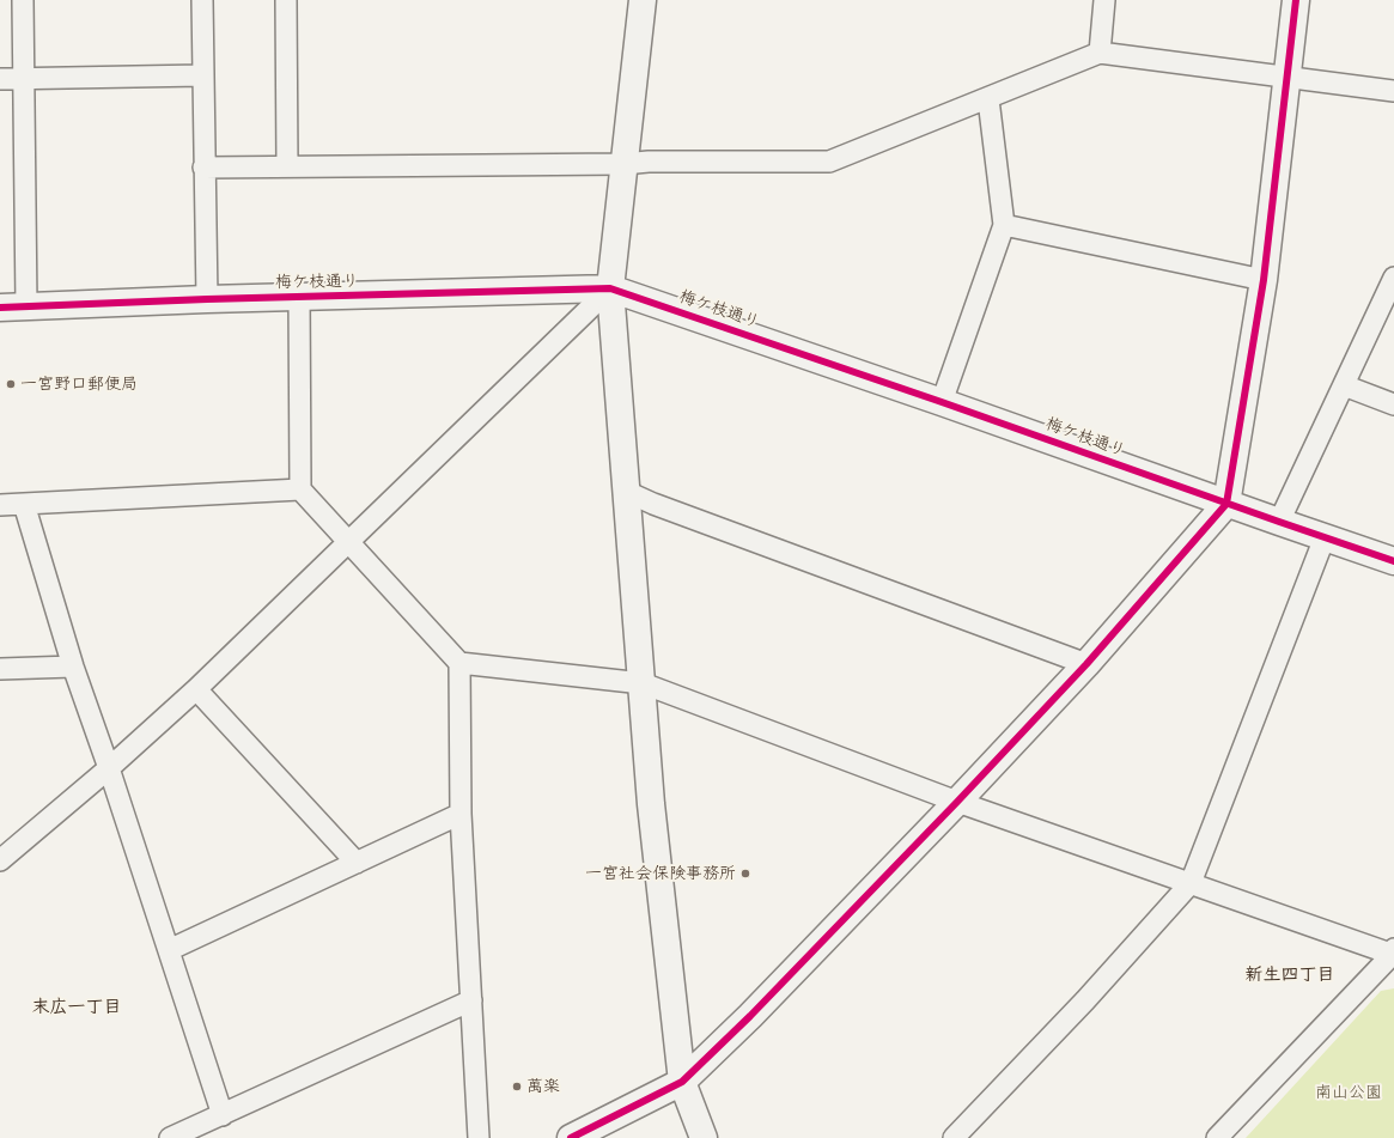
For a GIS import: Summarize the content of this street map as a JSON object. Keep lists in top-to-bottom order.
{
  "streets": {
    "street": ["梅ケ枝通り"]
  },
  "districts": ["新生四丁目", "末広一丁目"],
  "parks": ["南山公園"],
  "places": ["一宮野口郵便局", "一宮社会保険事務所", "萬楽"]
}
